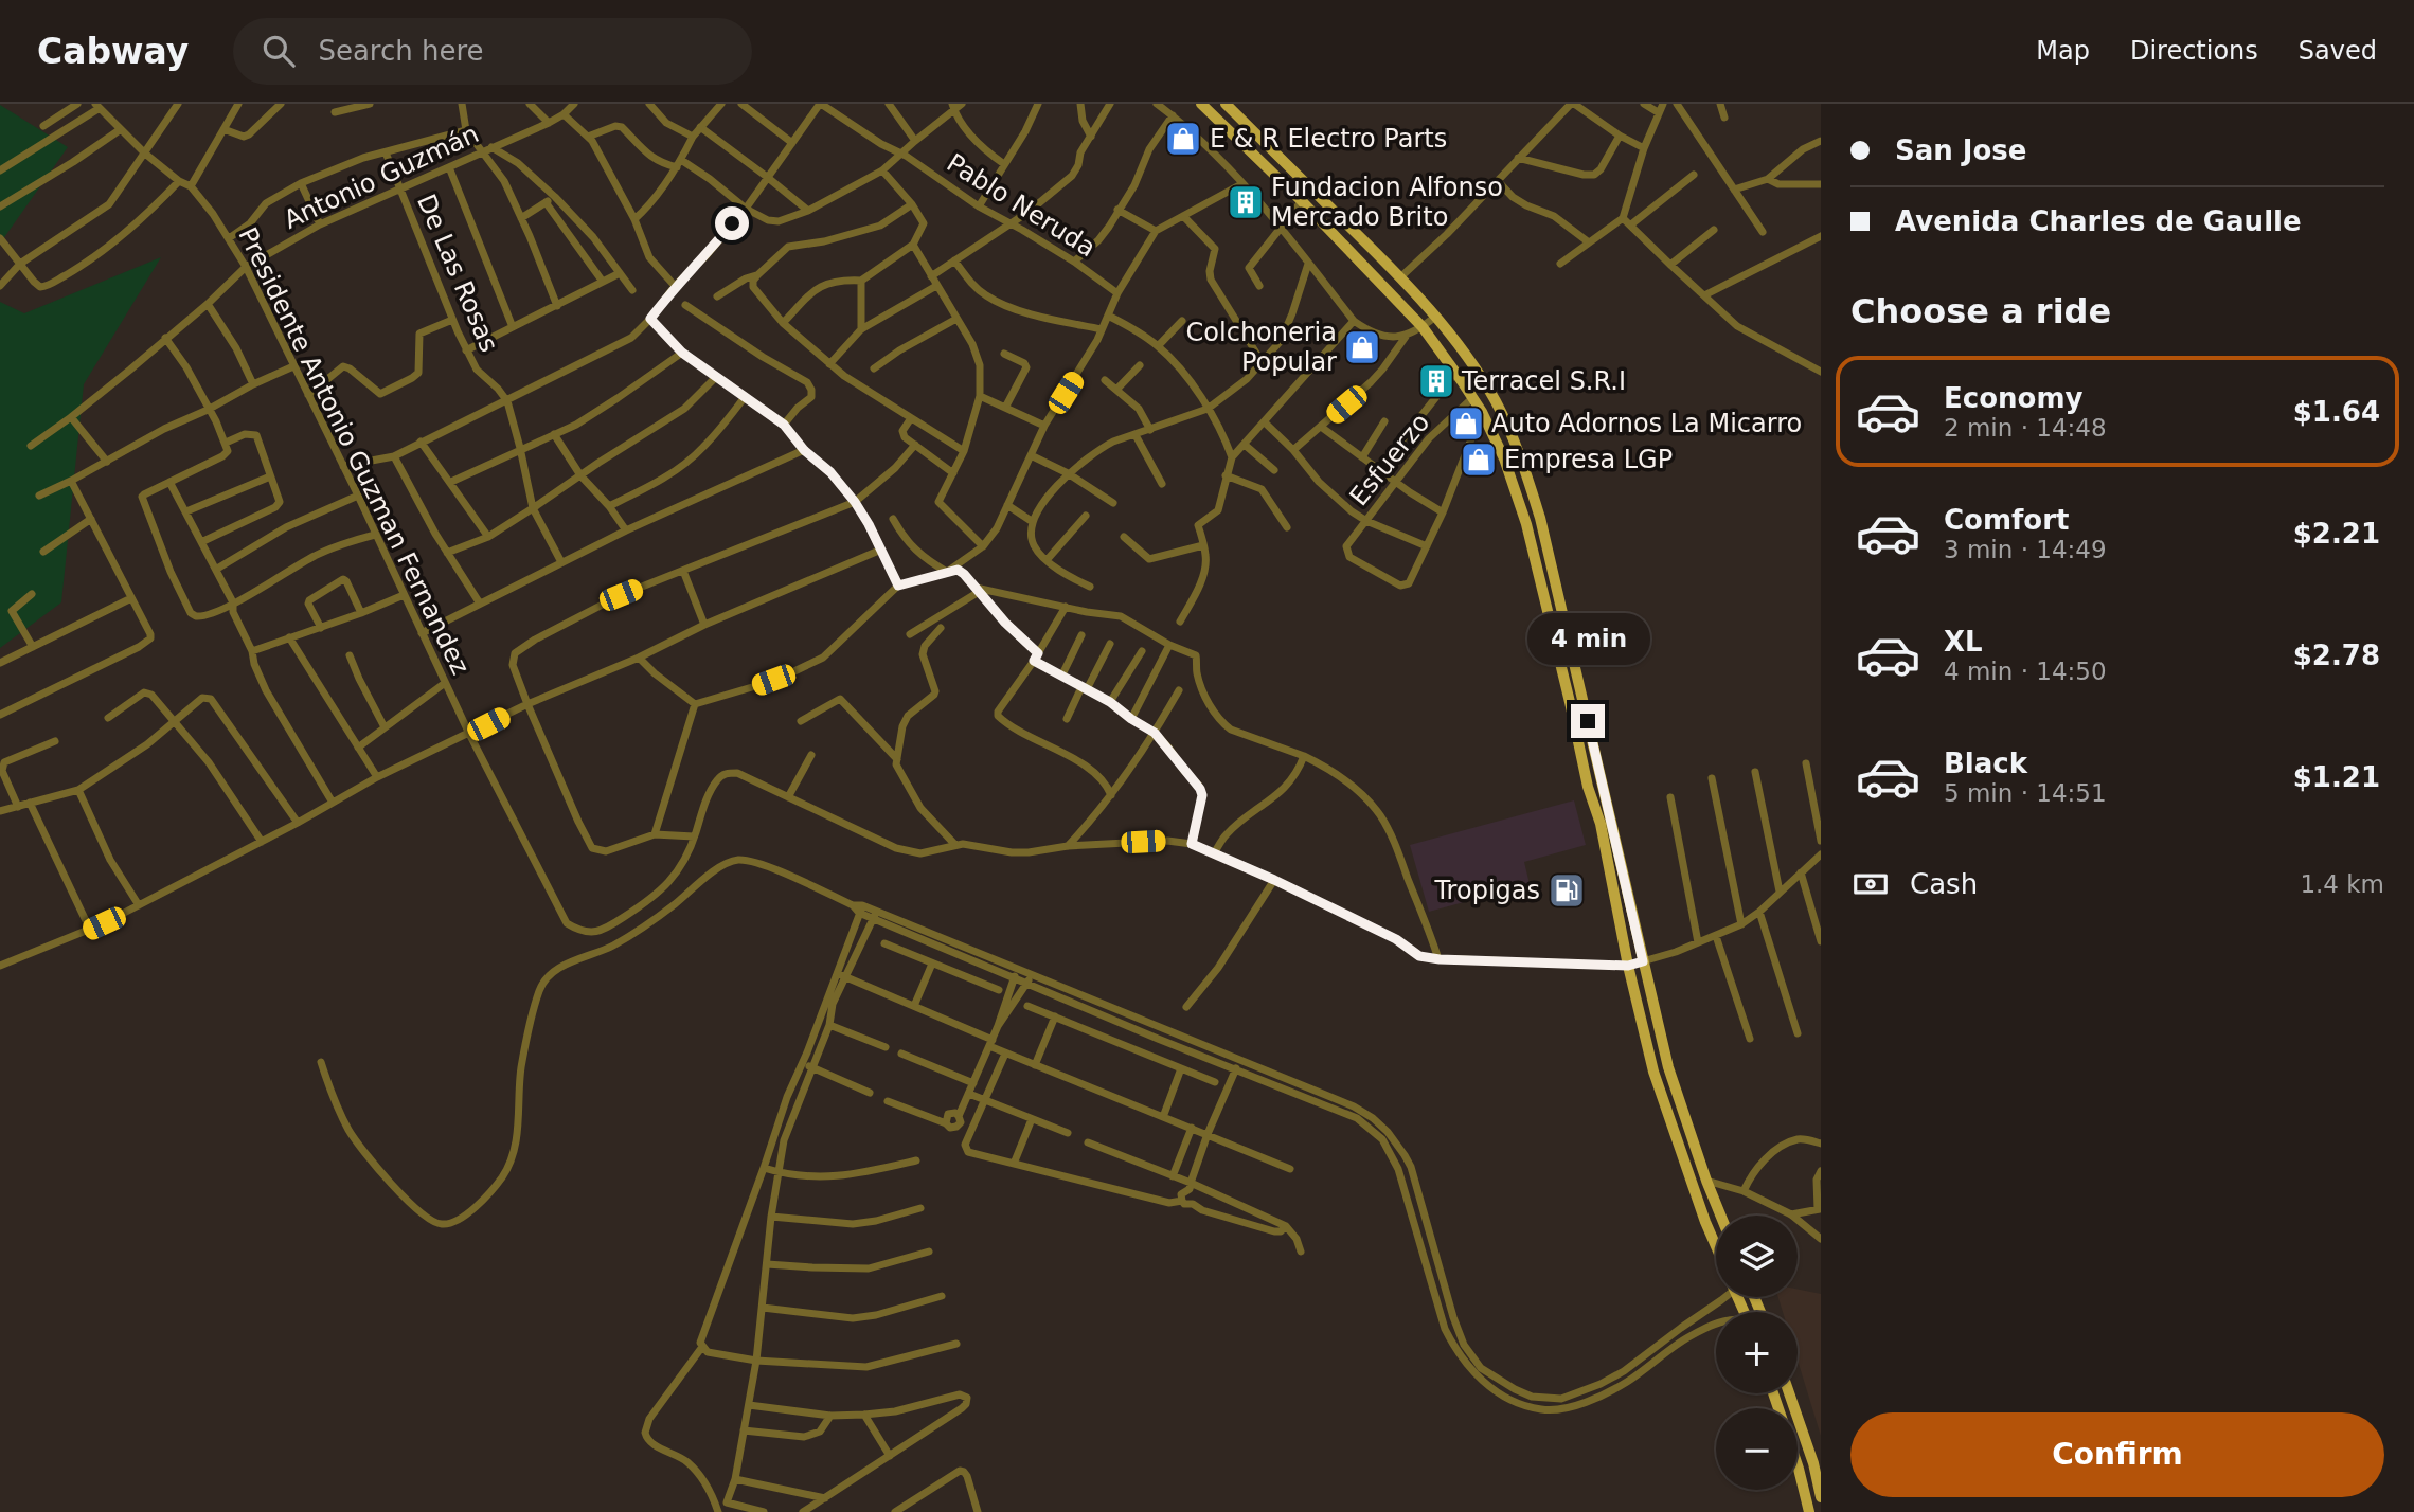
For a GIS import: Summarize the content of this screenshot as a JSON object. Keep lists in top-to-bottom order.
{
  "streets": {
    "street": [
      "Antonio Guzmán",
      "Pablo Neruda",
      "De Las Rosas",
      "Presidente Antonio Guzman Fernandez",
      "Esfuerzo"
    ]
  },
  "crossings": [
    ["Antonio Guzmán", "De Las Rosas"],
    ["Antonio Guzmán", "Presidente Antonio Guzman Fernandez"]
  ],
  "places": {
    "shop": [
      "E & R Electro Parts",
      "Colchoneria Popular",
      "Auto Adornos La Micarro",
      "Empresa LGP"
    ],
    "building": ["Fundacion Alfonso Mercado Brito", "Terracel S.R.I"],
    "fuel station": ["Tropigas"]
  },
  "page": {
    "header": "Cabway",
    "search": "Search here",
    "nav": ["Map", "Directions", "Saved"],
    "banner": ["San Jose", "Avenida Charles de Gaulle"],
    "heading": "Choose a ride",
    "list": [
      {
        "name": "Economy",
        "note": "2 min · 14:48",
        "value": "$1.64"
      },
      {
        "name": "Comfort",
        "note": "3 min · 14:49",
        "value": "$2.21"
      },
      {
        "name": "XL",
        "note": "4 min · 14:50",
        "value": "$2.78"
      },
      {
        "name": "Black",
        "note": "5 min · 14:51",
        "value": "$1.21"
      }
    ],
    "bubble": "4 min",
    "pay": ["Cash", "1.4 km"],
    "map_buttons": ["+", "−"],
    "buttons": "Confirm"
  }
}
